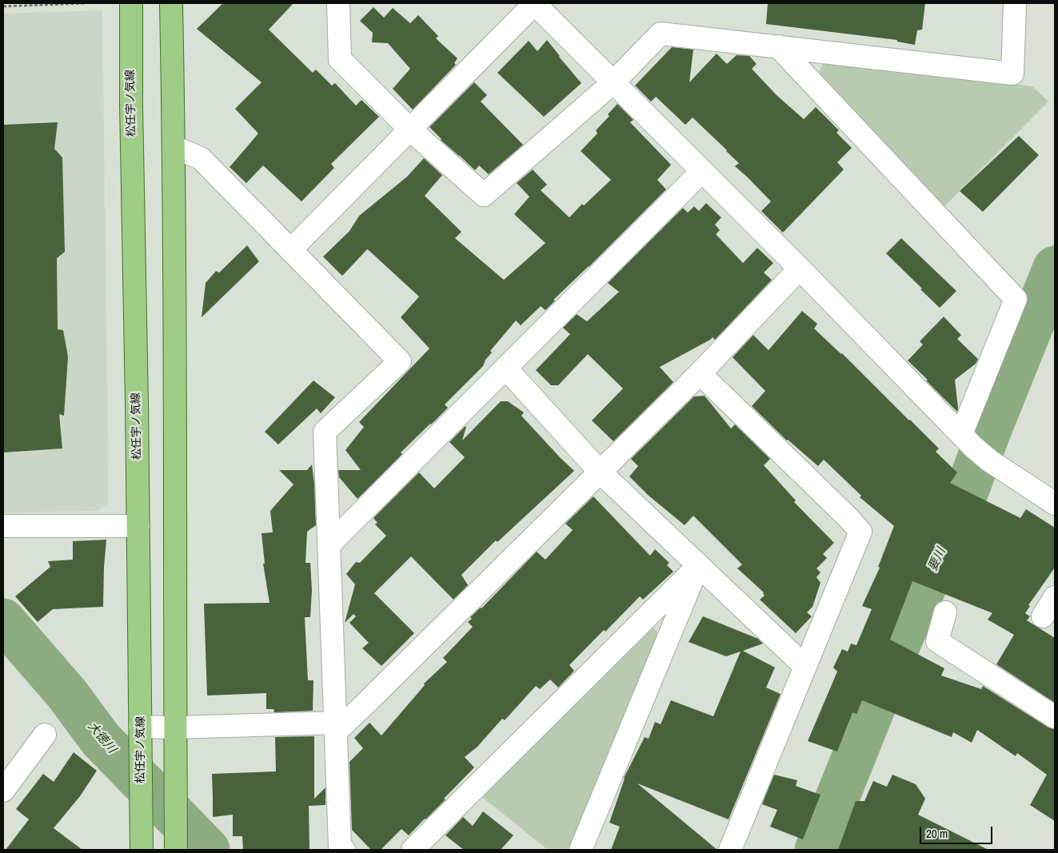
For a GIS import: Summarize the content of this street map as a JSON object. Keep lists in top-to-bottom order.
{
  "streets": {
    "main road": ["松任宇ノ気線"]
  },
  "water": ["要川", "大徳川"],
  "scale_bar": "20 m"
}
